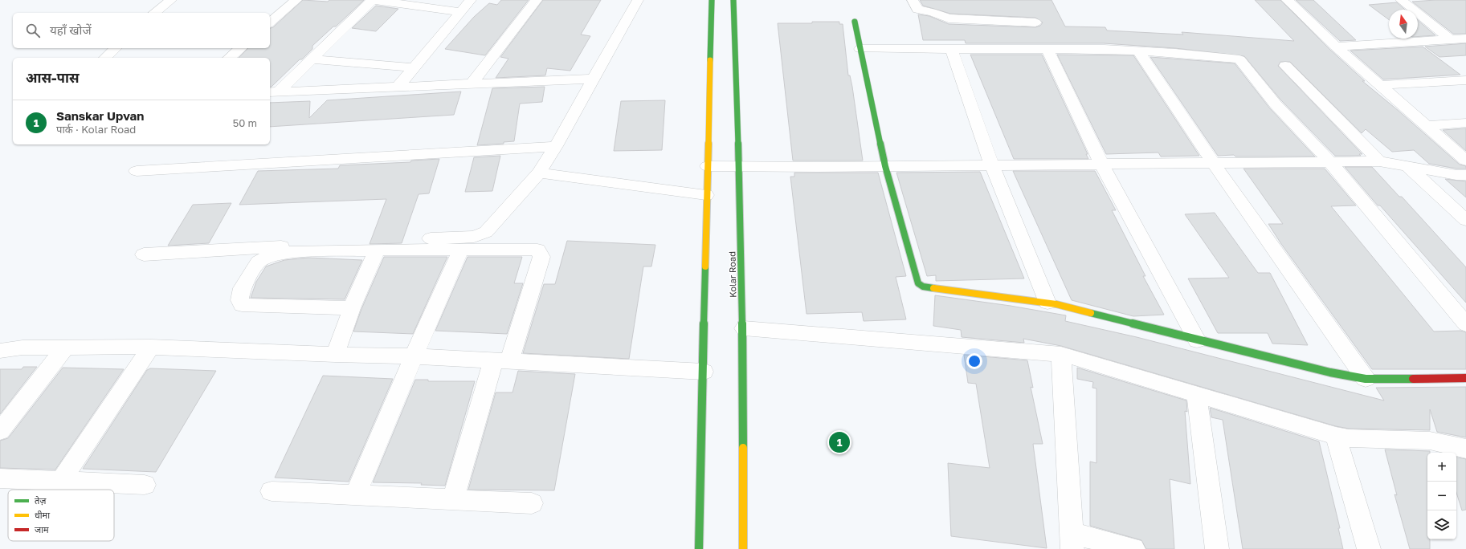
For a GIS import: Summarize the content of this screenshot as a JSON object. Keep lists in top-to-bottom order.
{
  "streets": {
    "main road": ["Kolar Road"]
  },
  "legend": ["तेज़", "धीमा", "जाम"],
  "north": "top",
  "page": {
    "search": "यहाँ खोजें",
    "heading": "आस-पास",
    "list": [
      {
        "mark": "1",
        "name": "Sanskar Upvan",
        "note": "पार्क · Kolar Road",
        "value": "50 m"
      }
    ],
    "pins": "1",
    "map_buttons": ["+", "−"]
  }
}
